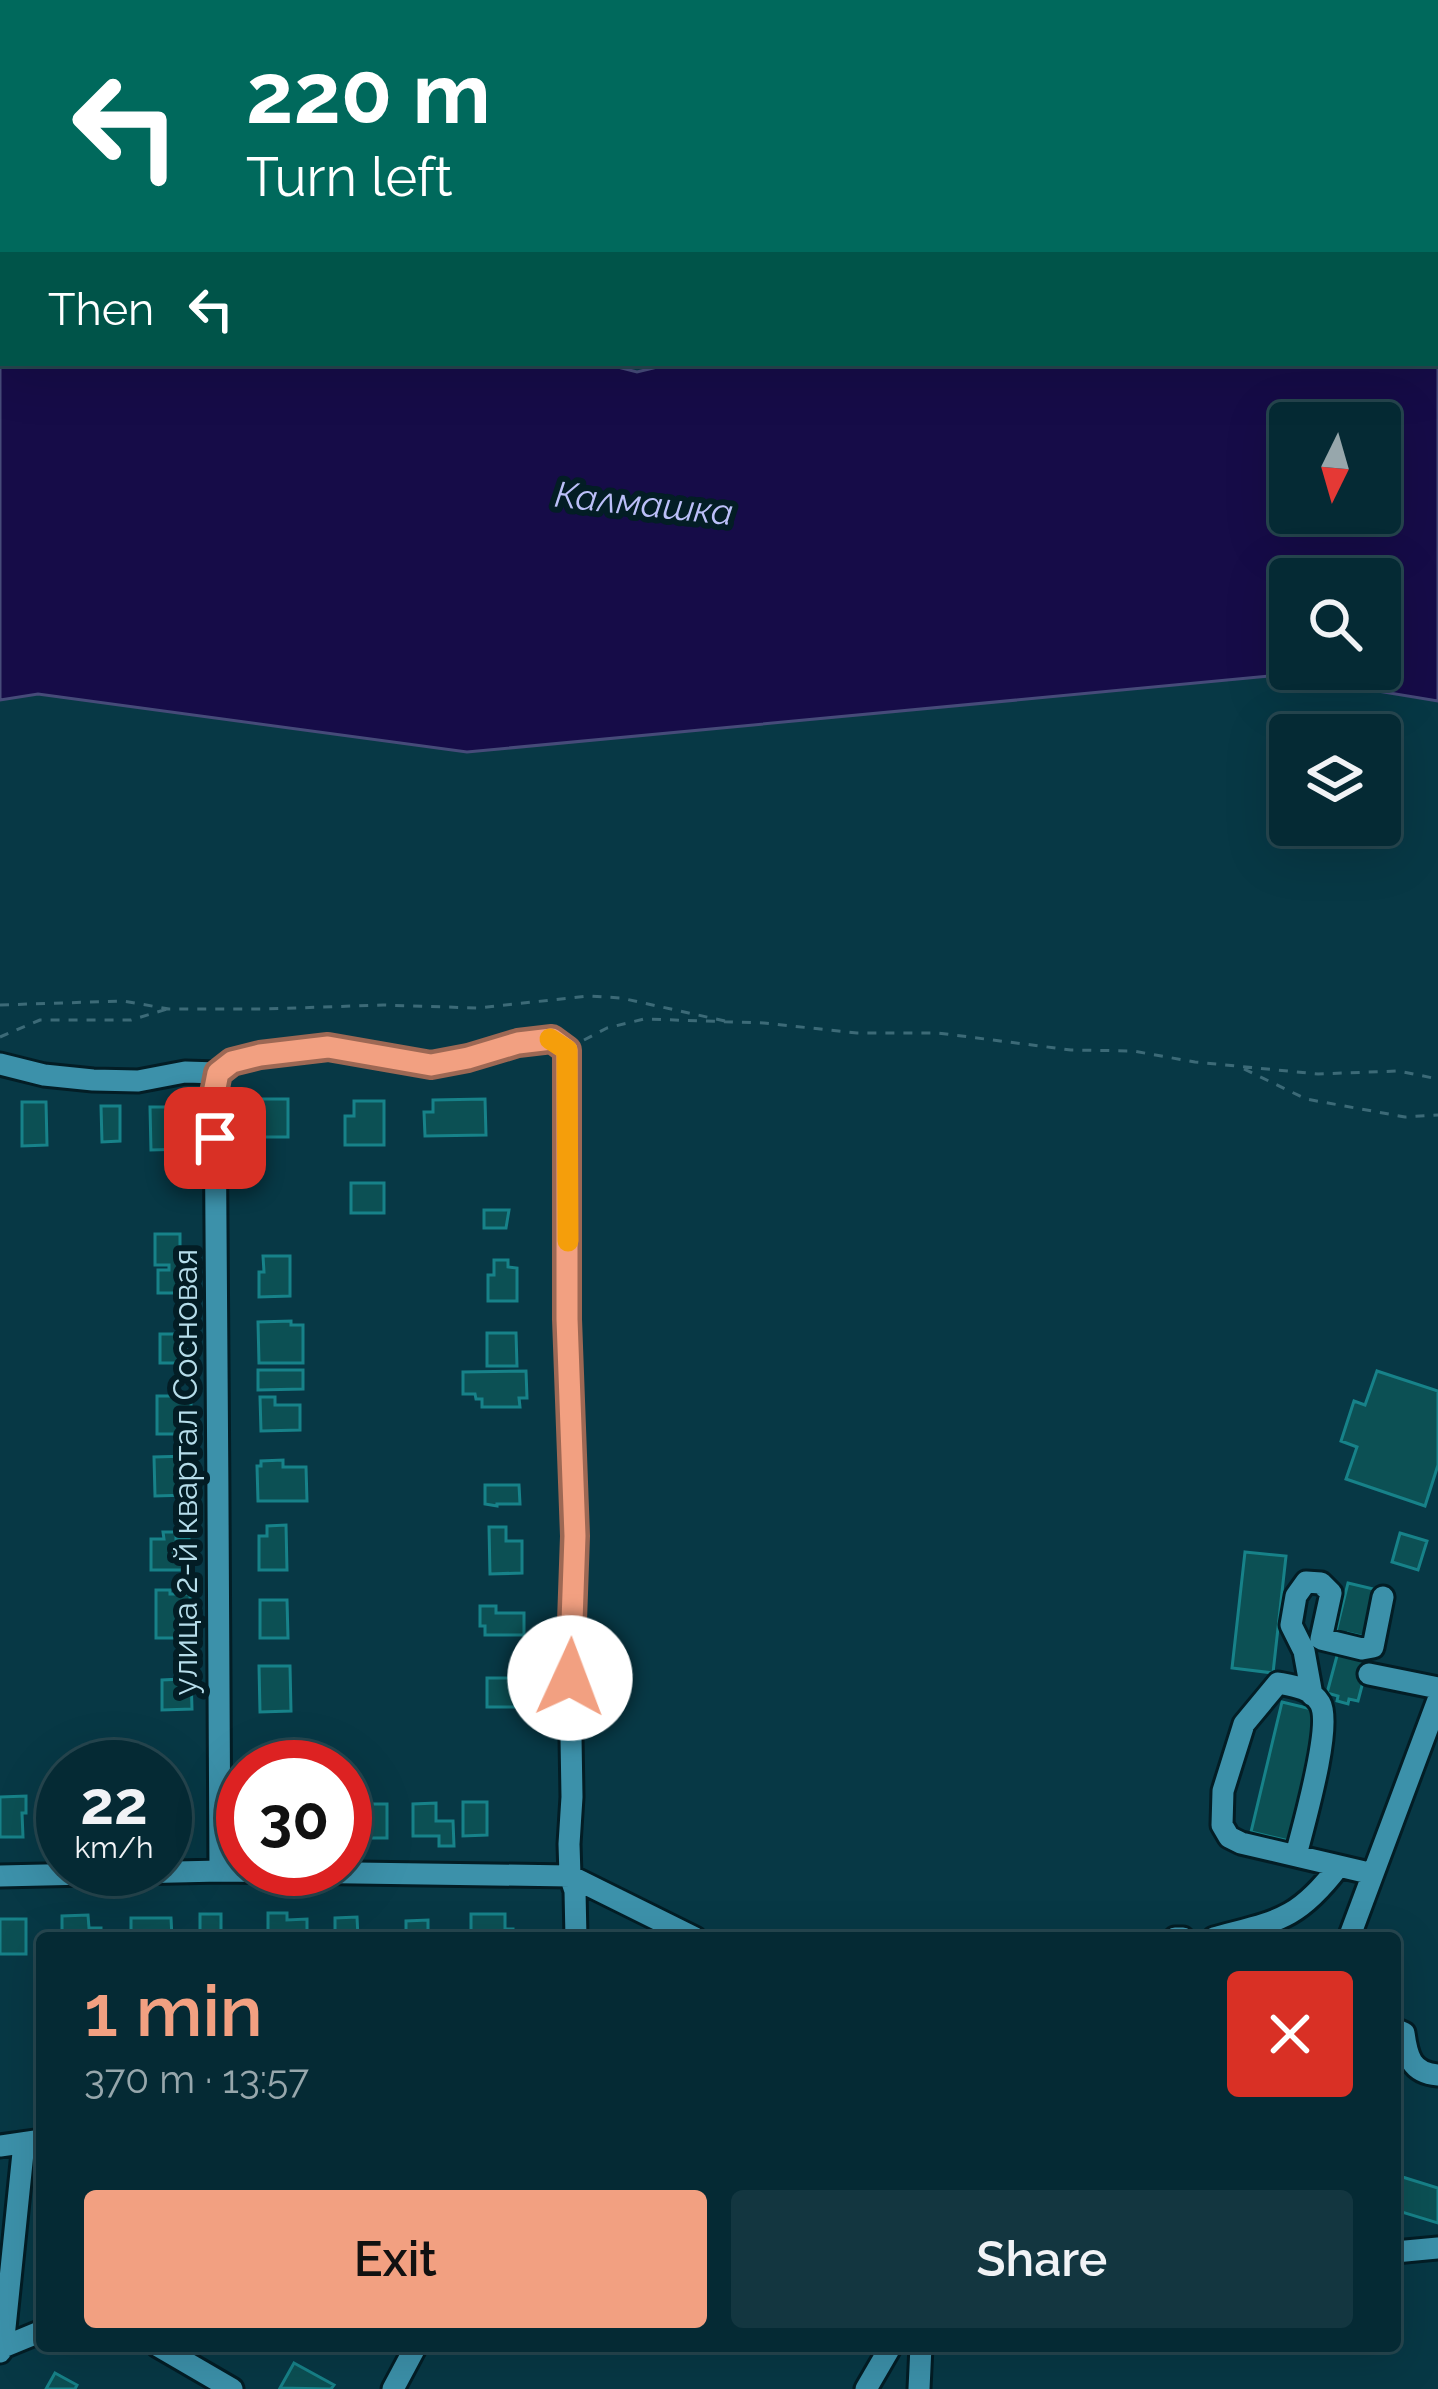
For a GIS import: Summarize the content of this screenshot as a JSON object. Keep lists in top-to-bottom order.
{
  "streets": {
    "street": ["улица 2-й квартал Сосновая"]
  },
  "water": ["Калмашка"],
  "north": "bottom",
  "page": {
    "turn": ["220 m", "Turn left"],
    "then": "Then",
    "speed": "22 km/h",
    "limit": "30",
    "heading": ["1 min", "370 m · 13:57"],
    "buttons": ["Exit", "Share"]
  }
}
